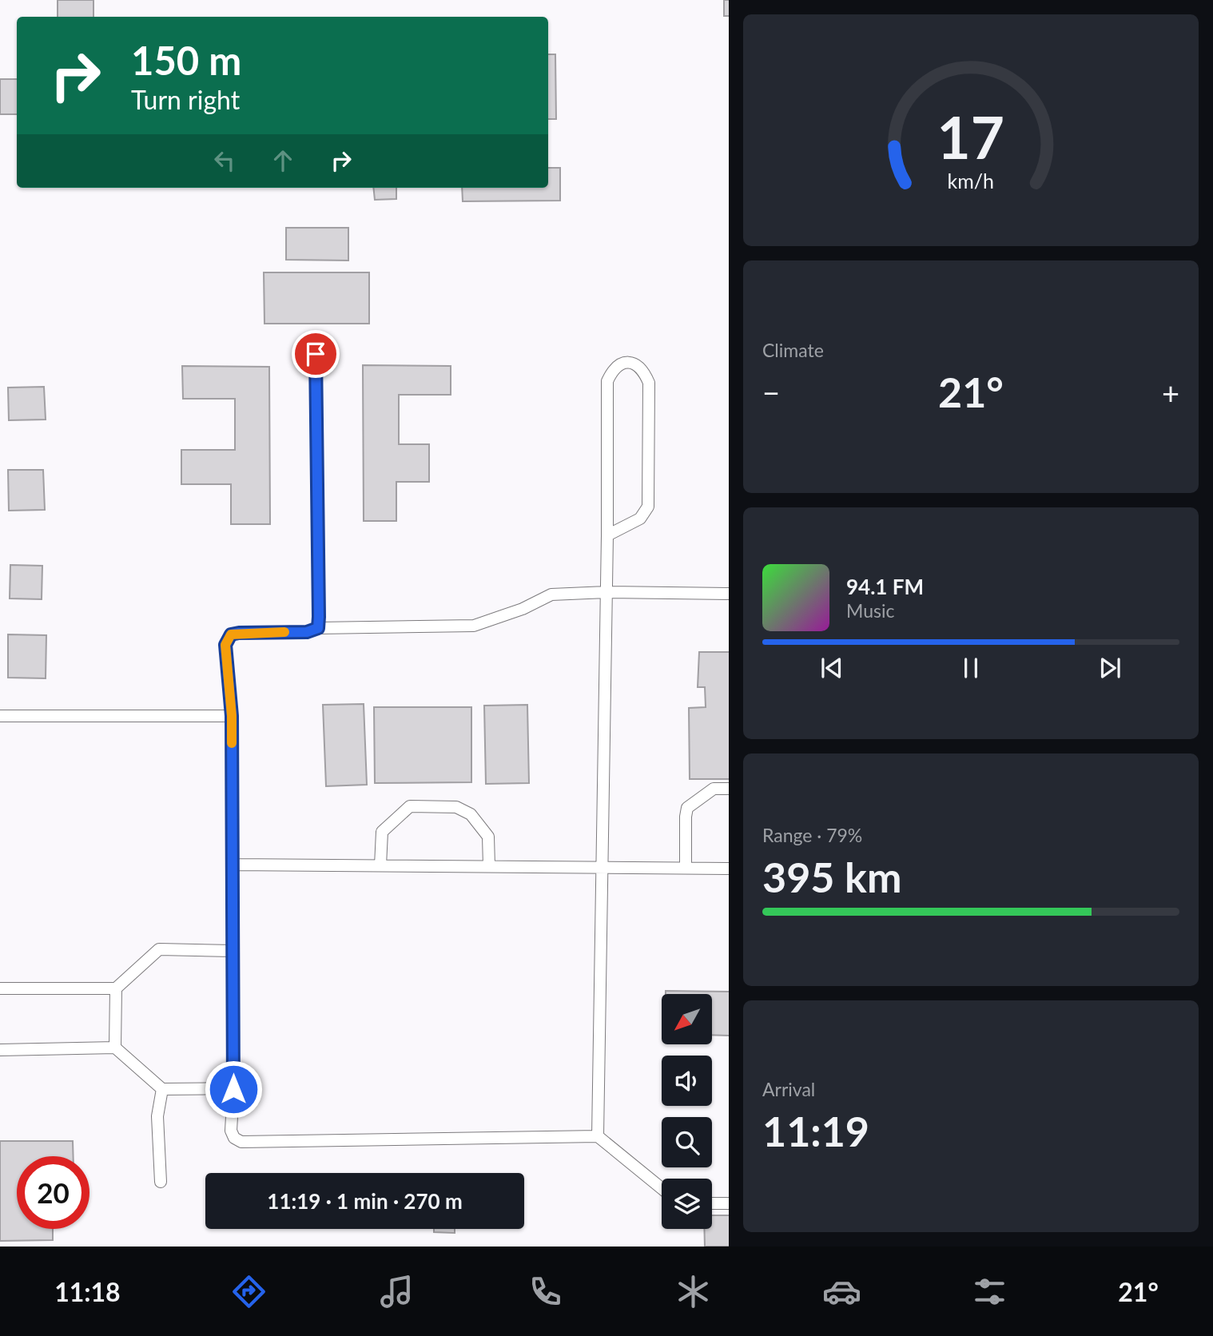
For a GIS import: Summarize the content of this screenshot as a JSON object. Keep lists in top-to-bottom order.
{
  "north": "bottom left",
  "page": {
    "turn": ["150 m", "Turn right"],
    "tile": [
      "Climate",
      ["Range · 79%", "395 km"],
      ["Arrival", "11:19"]
    ],
    "heat": ["−", "21°", "+"],
    "song": ["94.1 FM", "Music"],
    "limit": "20",
    "trip": "11:19 · 1 min · 270 m",
    "tabs": ["11:18", "21°"],
    "gauge": ["17", "km/h"]
  }
}
